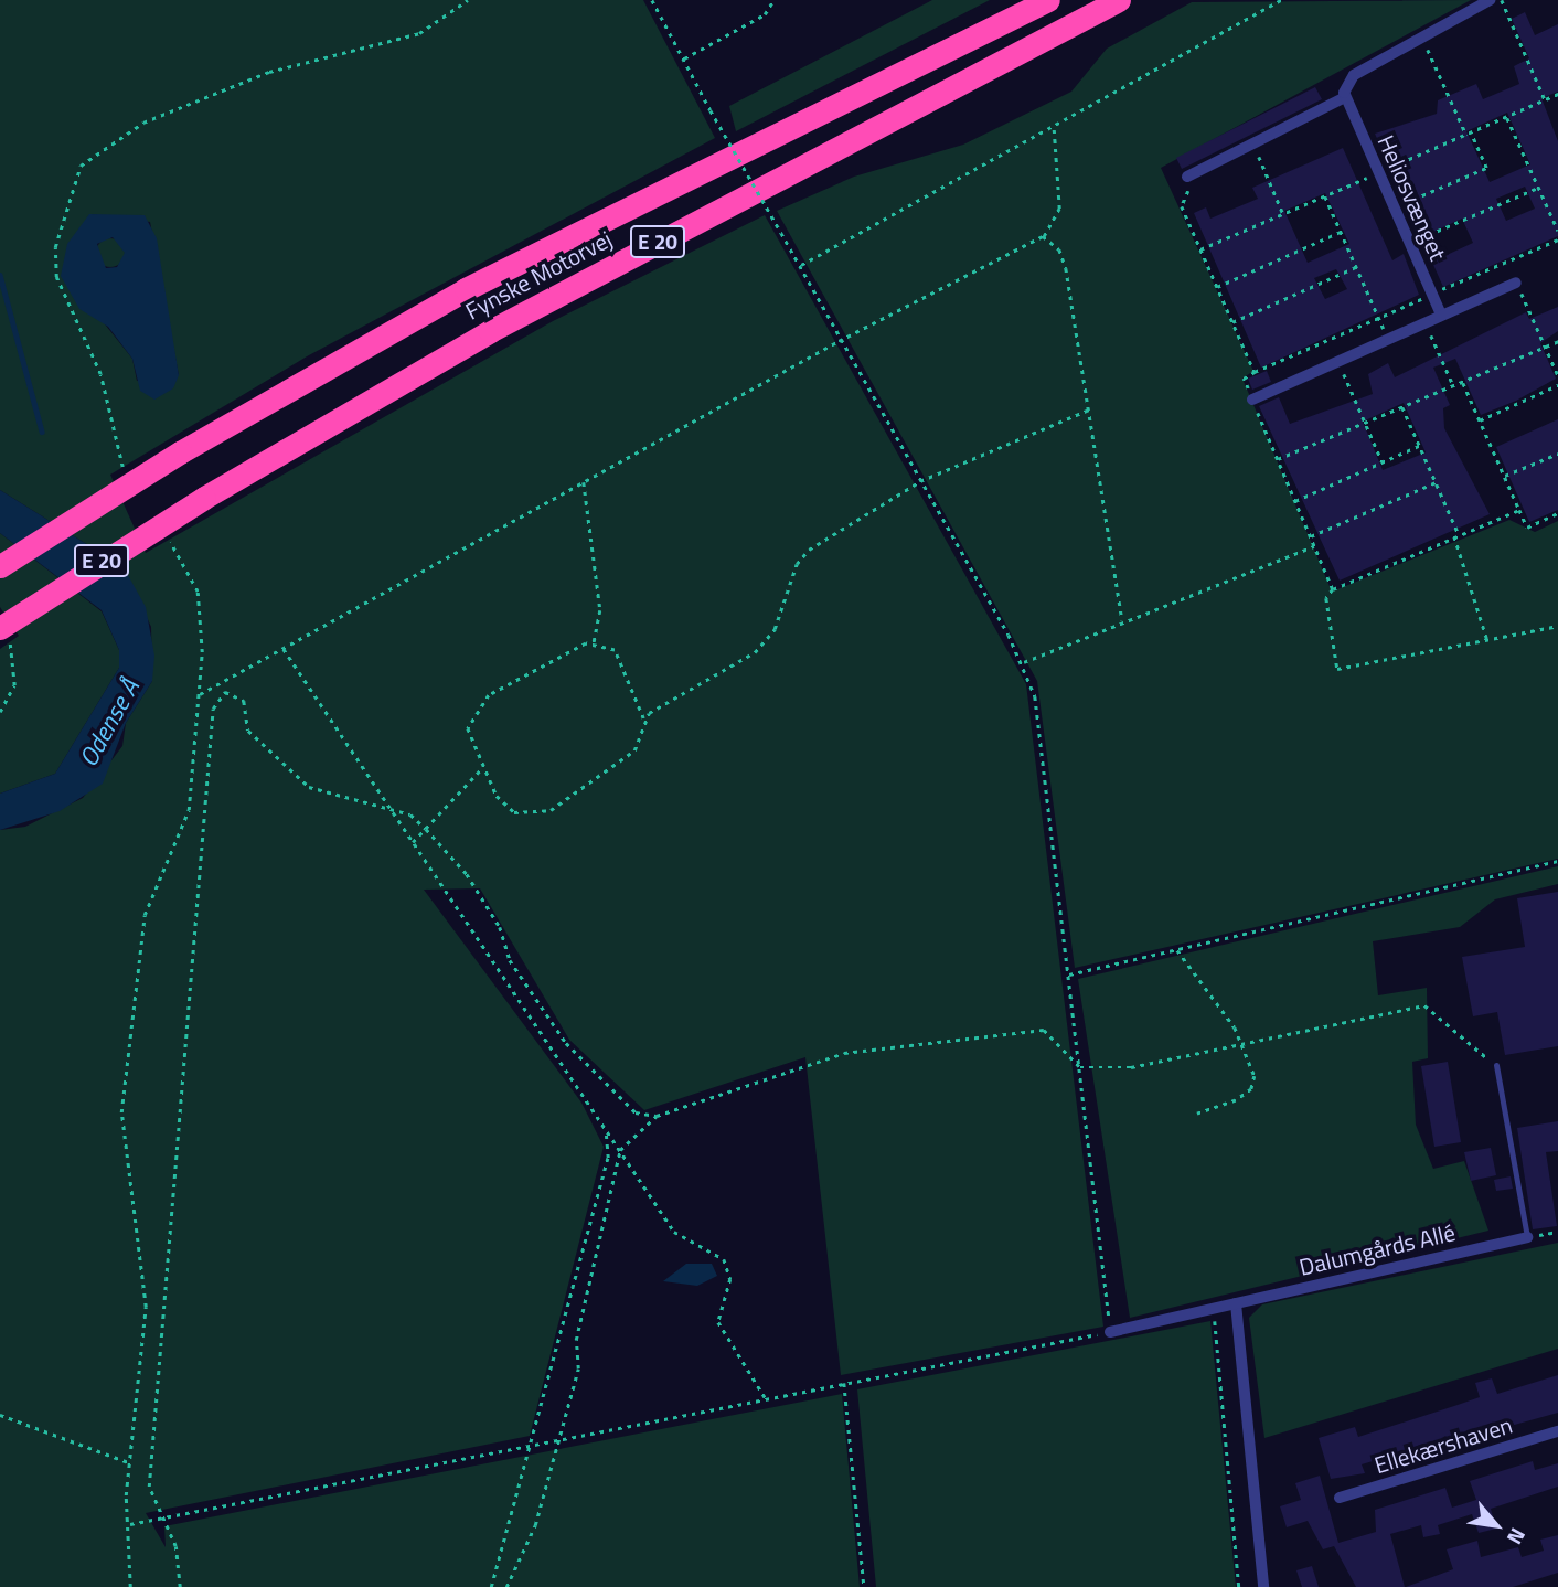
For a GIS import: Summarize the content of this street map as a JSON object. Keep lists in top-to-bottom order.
{
  "streets": {
    "highway": ["E 20", "Fynske Motorvej"],
    "street": ["Heliosvænget", "Dalumgårds Allé", "Ellekærshaven"]
  },
  "water": ["Odense Å"],
  "north": "bottom right"
}
